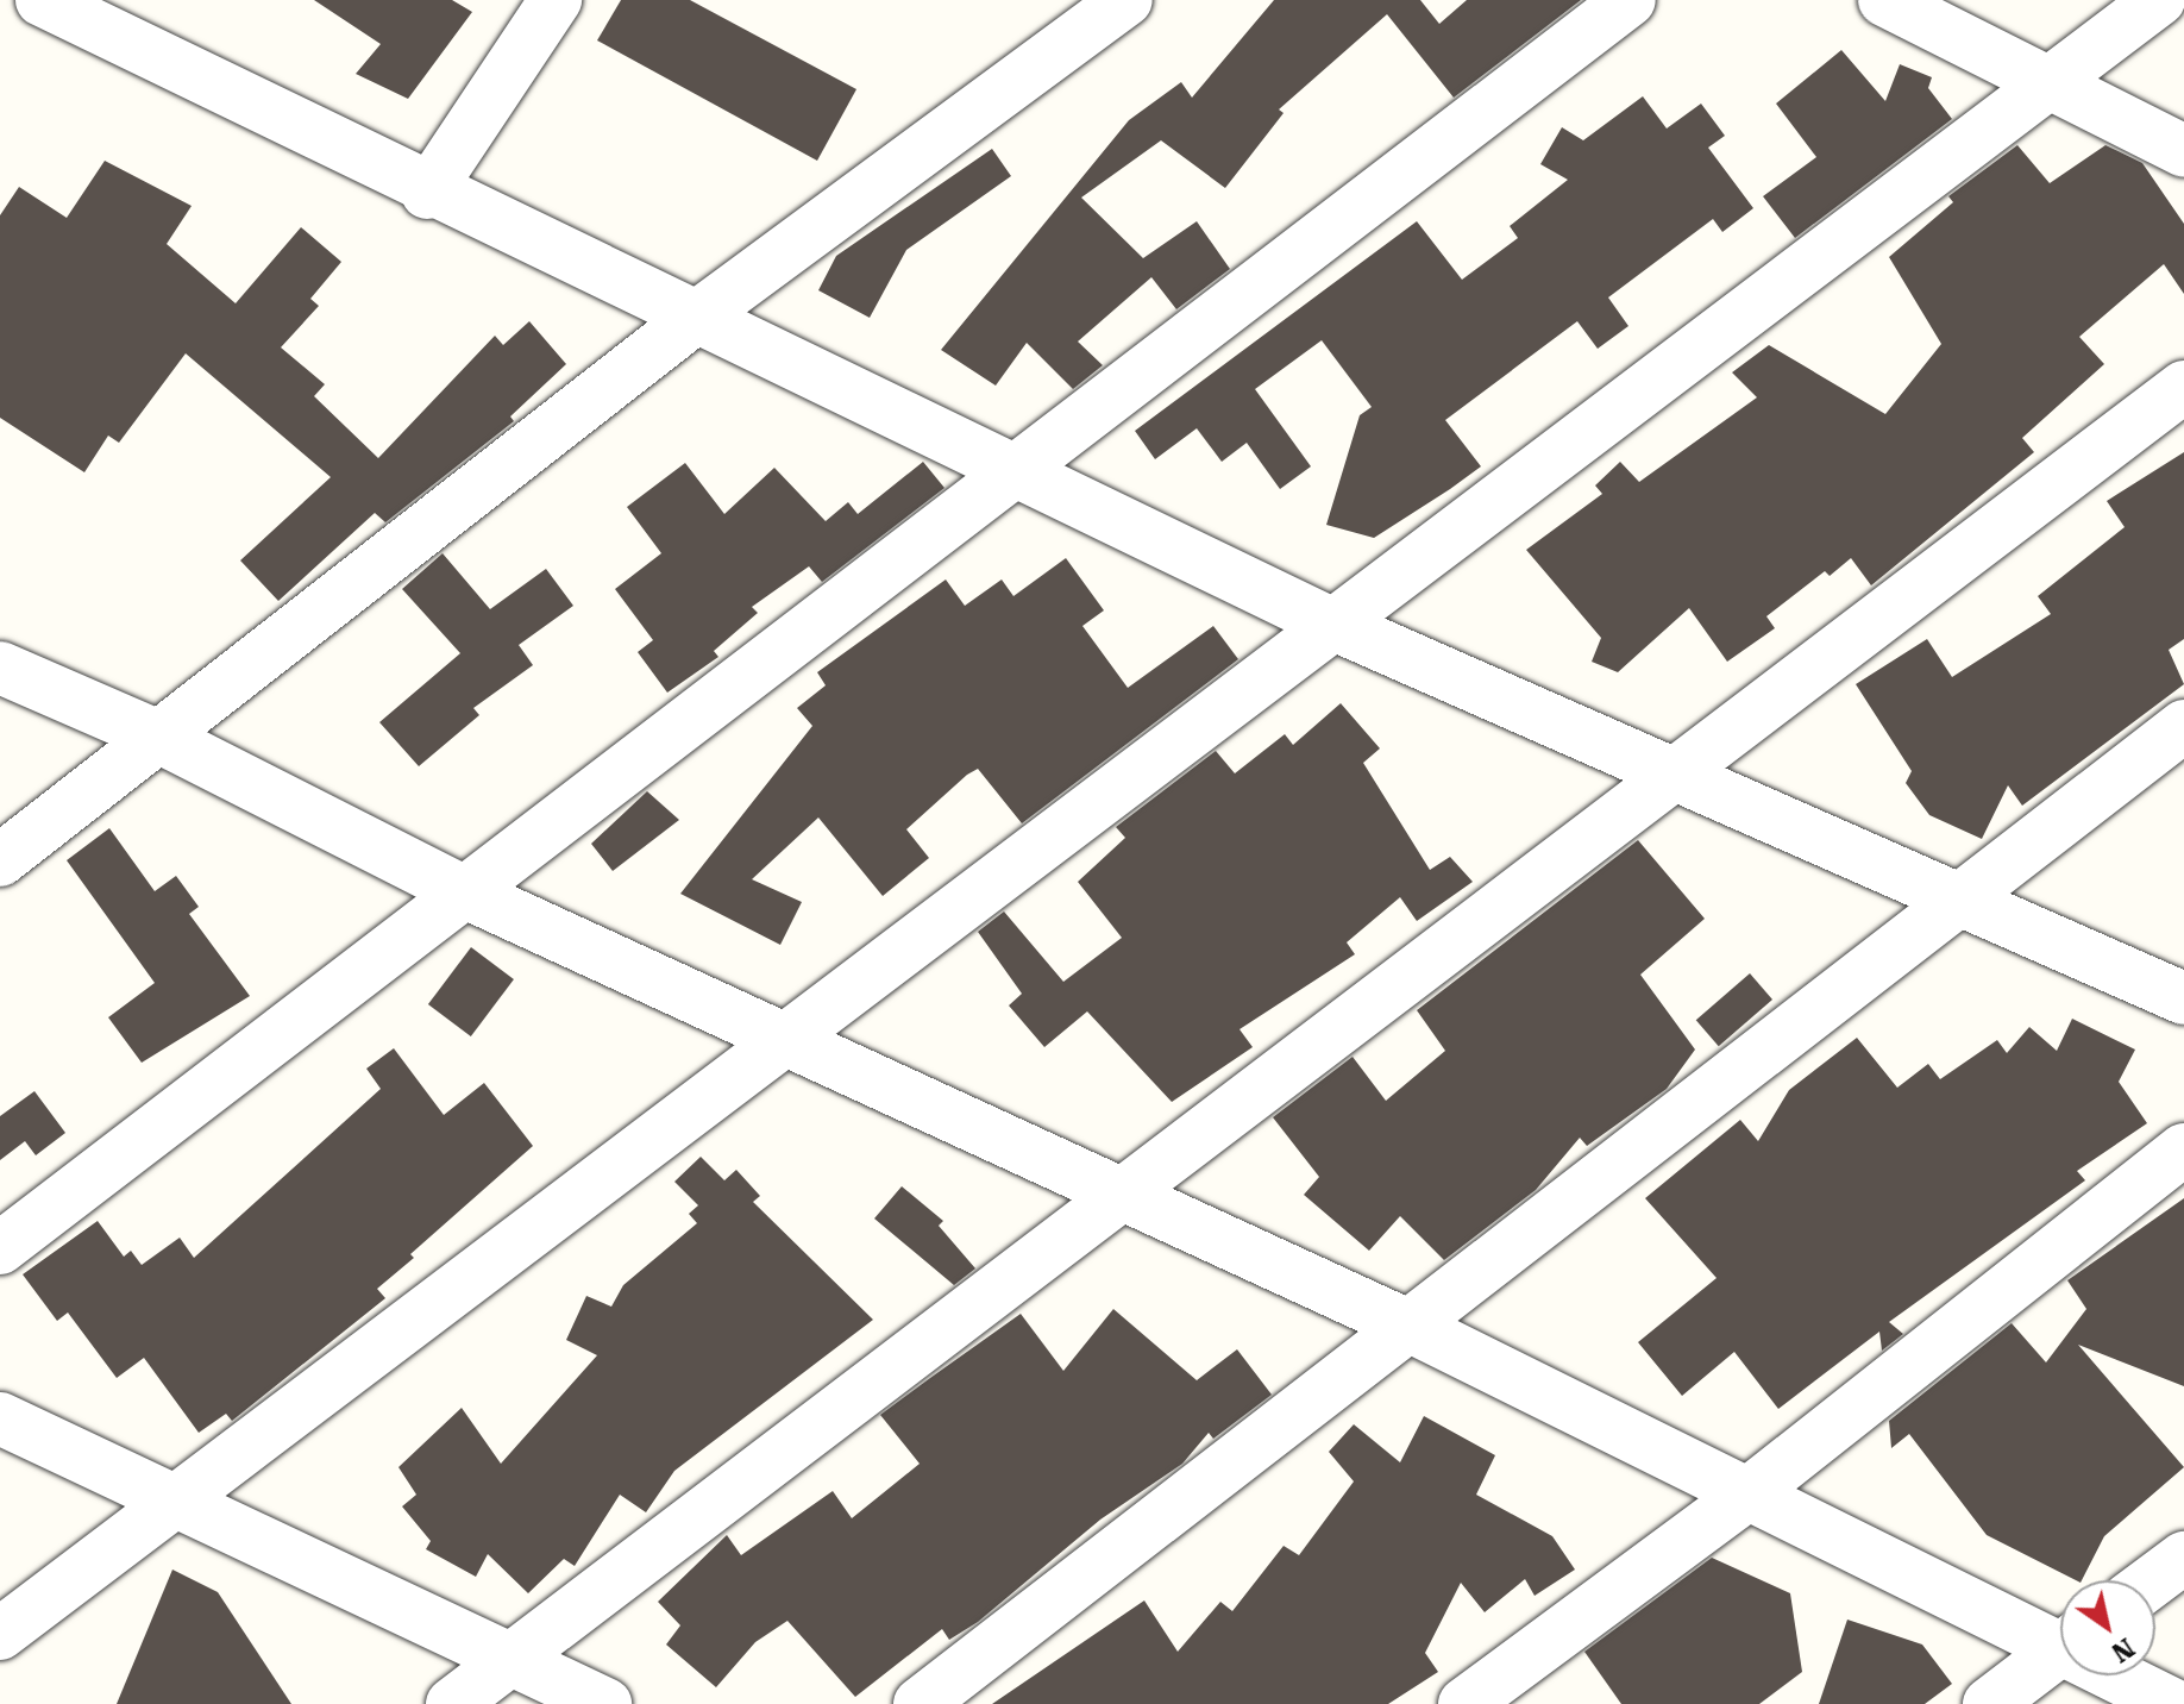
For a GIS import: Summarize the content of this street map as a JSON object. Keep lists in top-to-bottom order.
{
  "north": "bottom right"
}
